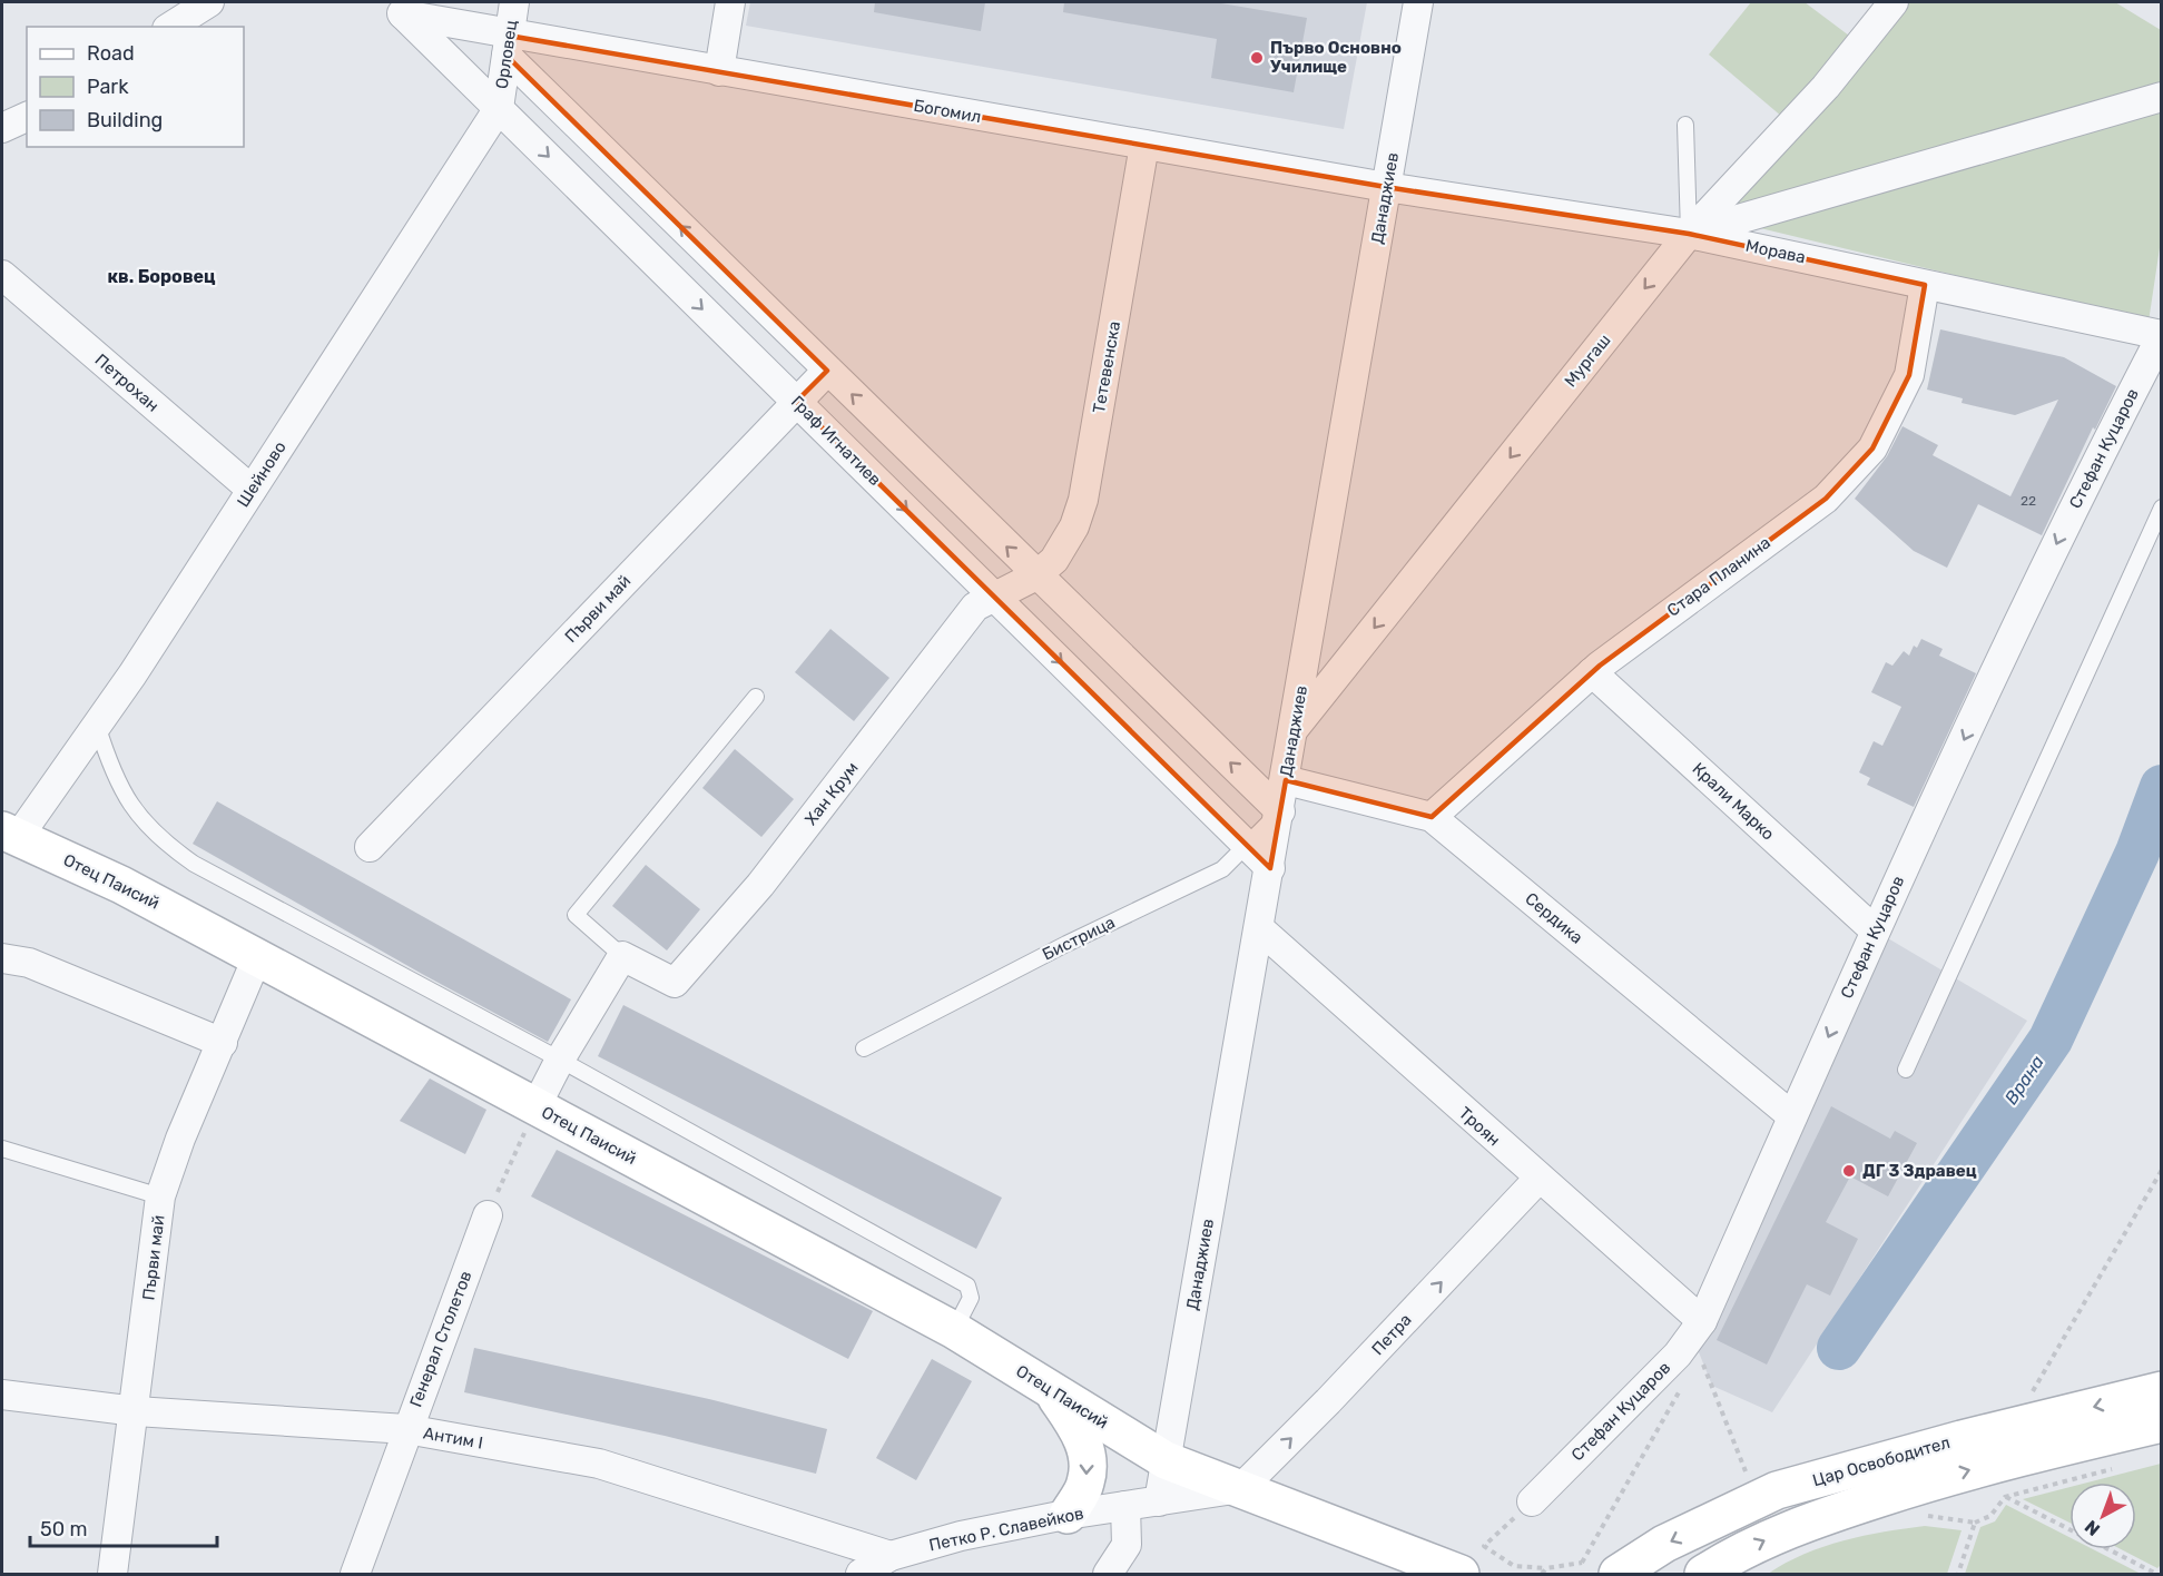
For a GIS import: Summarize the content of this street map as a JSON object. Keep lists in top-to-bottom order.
{
  "streets": {
    "main road": ["Отец Паисий", "Цар Освободител"],
    "street": [
      "Орловец",
      "Богомил",
      "Данаджиев",
      "Морава",
      "Мургаш",
      "Тетевенска",
      "Петрохан",
      "Граф Игнатиев",
      "Стефан Куцаров",
      "Шейново",
      "Стара Планина",
      "Първи май",
      "Хан Крум",
      "Крали Марко",
      "Сердика",
      "Троян",
      "Петра",
      "Генерал Столетов",
      "Антим I",
      "Петко Р. Славейков"
    ],
    "lane": ["Бистрица"]
  },
  "crossings": [
    ["Орловец", "Богомил"],
    ["Орловец", "Граф Игнатиев"],
    ["Орловец", "Шейново"],
    ["Богомил", "Данаджиев"],
    ["Богомил", "Морава"],
    ["Богомил", "Тетевенска"],
    ["Богомил", "Граф Игнатиев"],
    ["Данаджиев", "Морава"],
    ["Данаджиев", "Мургаш"],
    ["Данаджиев", "Граф Игнатиев"],
    ["Данаджиев", "Отец Паисий"],
    ["Данаджиев", "Сердика"],
    ["Данаджиев", "Бистрица"],
    ["Данаджиев", "Троян"],
    ["Морава", "Мургаш"],
    ["Морава", "Стефан Куцаров"],
    ["Морава", "Стара Планина"],
    ["Тетевенска", "Хан Крум"],
    ["Петрохан", "Шейново"],
    ["Граф Игнатиев", "Шейново"],
    ["Граф Игнатиев", "Първи май"],
    ["Граф Игнатиев", "Хан Крум"],
    ["Граф Игнатиев", "Бистрица"],
    ["Стефан Куцаров", "Крали Марко"],
    ["Стефан Куцаров", "Сердика"],
    ["Стефан Куцаров", "Троян"],
    ["Шейново", "Отец Паисий"],
    ["Стара Планина", "Крали Марко"],
    ["Стара Планина", "Сердика"],
    ["Първи май", "Отец Паисий"],
    ["Първи май", "Антим I"],
    ["Троян", "Петра"],
    ["Петра", "Петко Р. Славейков"],
    ["Генерал Столетов", "Антим I"],
    ["Антим I", "Петко Р. Славейков"]
  ],
  "one_way": ["Мургаш", "Стефан Куцаров", "Петра"],
  "districts": ["кв. Боровец"],
  "water": ["Врана"],
  "places": ["Първо Основно Училище", "ДГ 3 Здравец"],
  "house_numbers": ["22"],
  "legend": ["Road", "Park", "Building"],
  "scale_bar": "50 m",
  "north": "bottom left"
}
